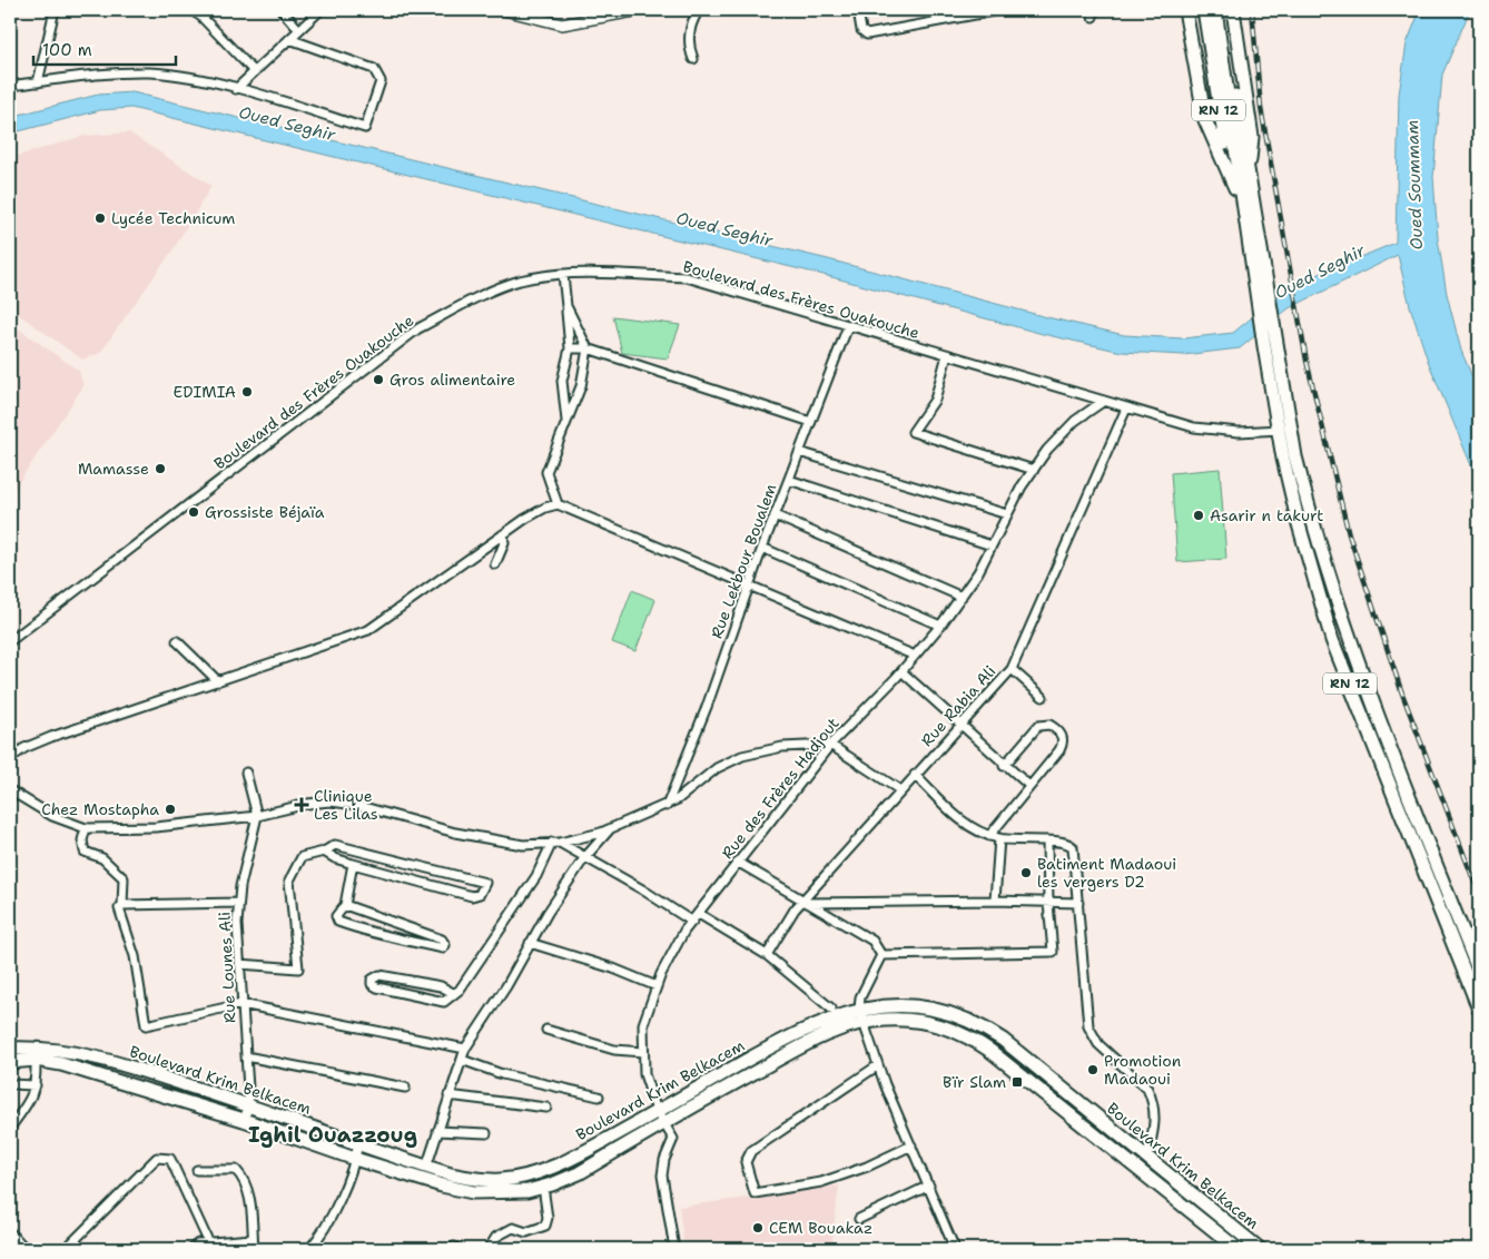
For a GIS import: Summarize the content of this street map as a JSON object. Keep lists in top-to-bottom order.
{
  "streets": {
    "main road": ["RN 12", "Boulevard Krim Belkacem"],
    "street": [
      "Boulevard des Frères Ouakouche",
      "Rue Lekbour Boualem",
      "Rue Rabia Ali",
      "Rue des Frères Hadjout",
      "Rue Lounes Ali"
    ]
  },
  "crossings": [
    ["RN 12", "Boulevard des Frères Ouakouche"],
    ["Boulevard des Frères Ouakouche", "Rue Lekbour Boualem"],
    ["Boulevard des Frères Ouakouche", "Rue Rabia Ali"],
    ["Boulevard des Frères Ouakouche", "Rue des Frères Hadjout"],
    ["Rue des Frères Hadjout", "Boulevard Krim Belkacem"],
    ["Rue Lounes Ali", "Boulevard Krim Belkacem"]
  ],
  "districts": ["Ighil Ouazzoug"],
  "water": ["Oued Seghir", "Oued Soummam"],
  "places": {
    "other": [
      "Lycée Technicum",
      "Gros alimentaire",
      "EDIMIA",
      "Mamasse",
      "Grossiste Béjaïa",
      "Asarir n takurt",
      "Chez Mostapha",
      "Batiment Madaoui les vergers D2",
      "Promotion Madaoui",
      "CEM Bouakaz"
    ],
    "health": ["Clinique Les Lilas"],
    "transit": ["Bïr Slam"]
  },
  "scale_bar": "100 m"
}
